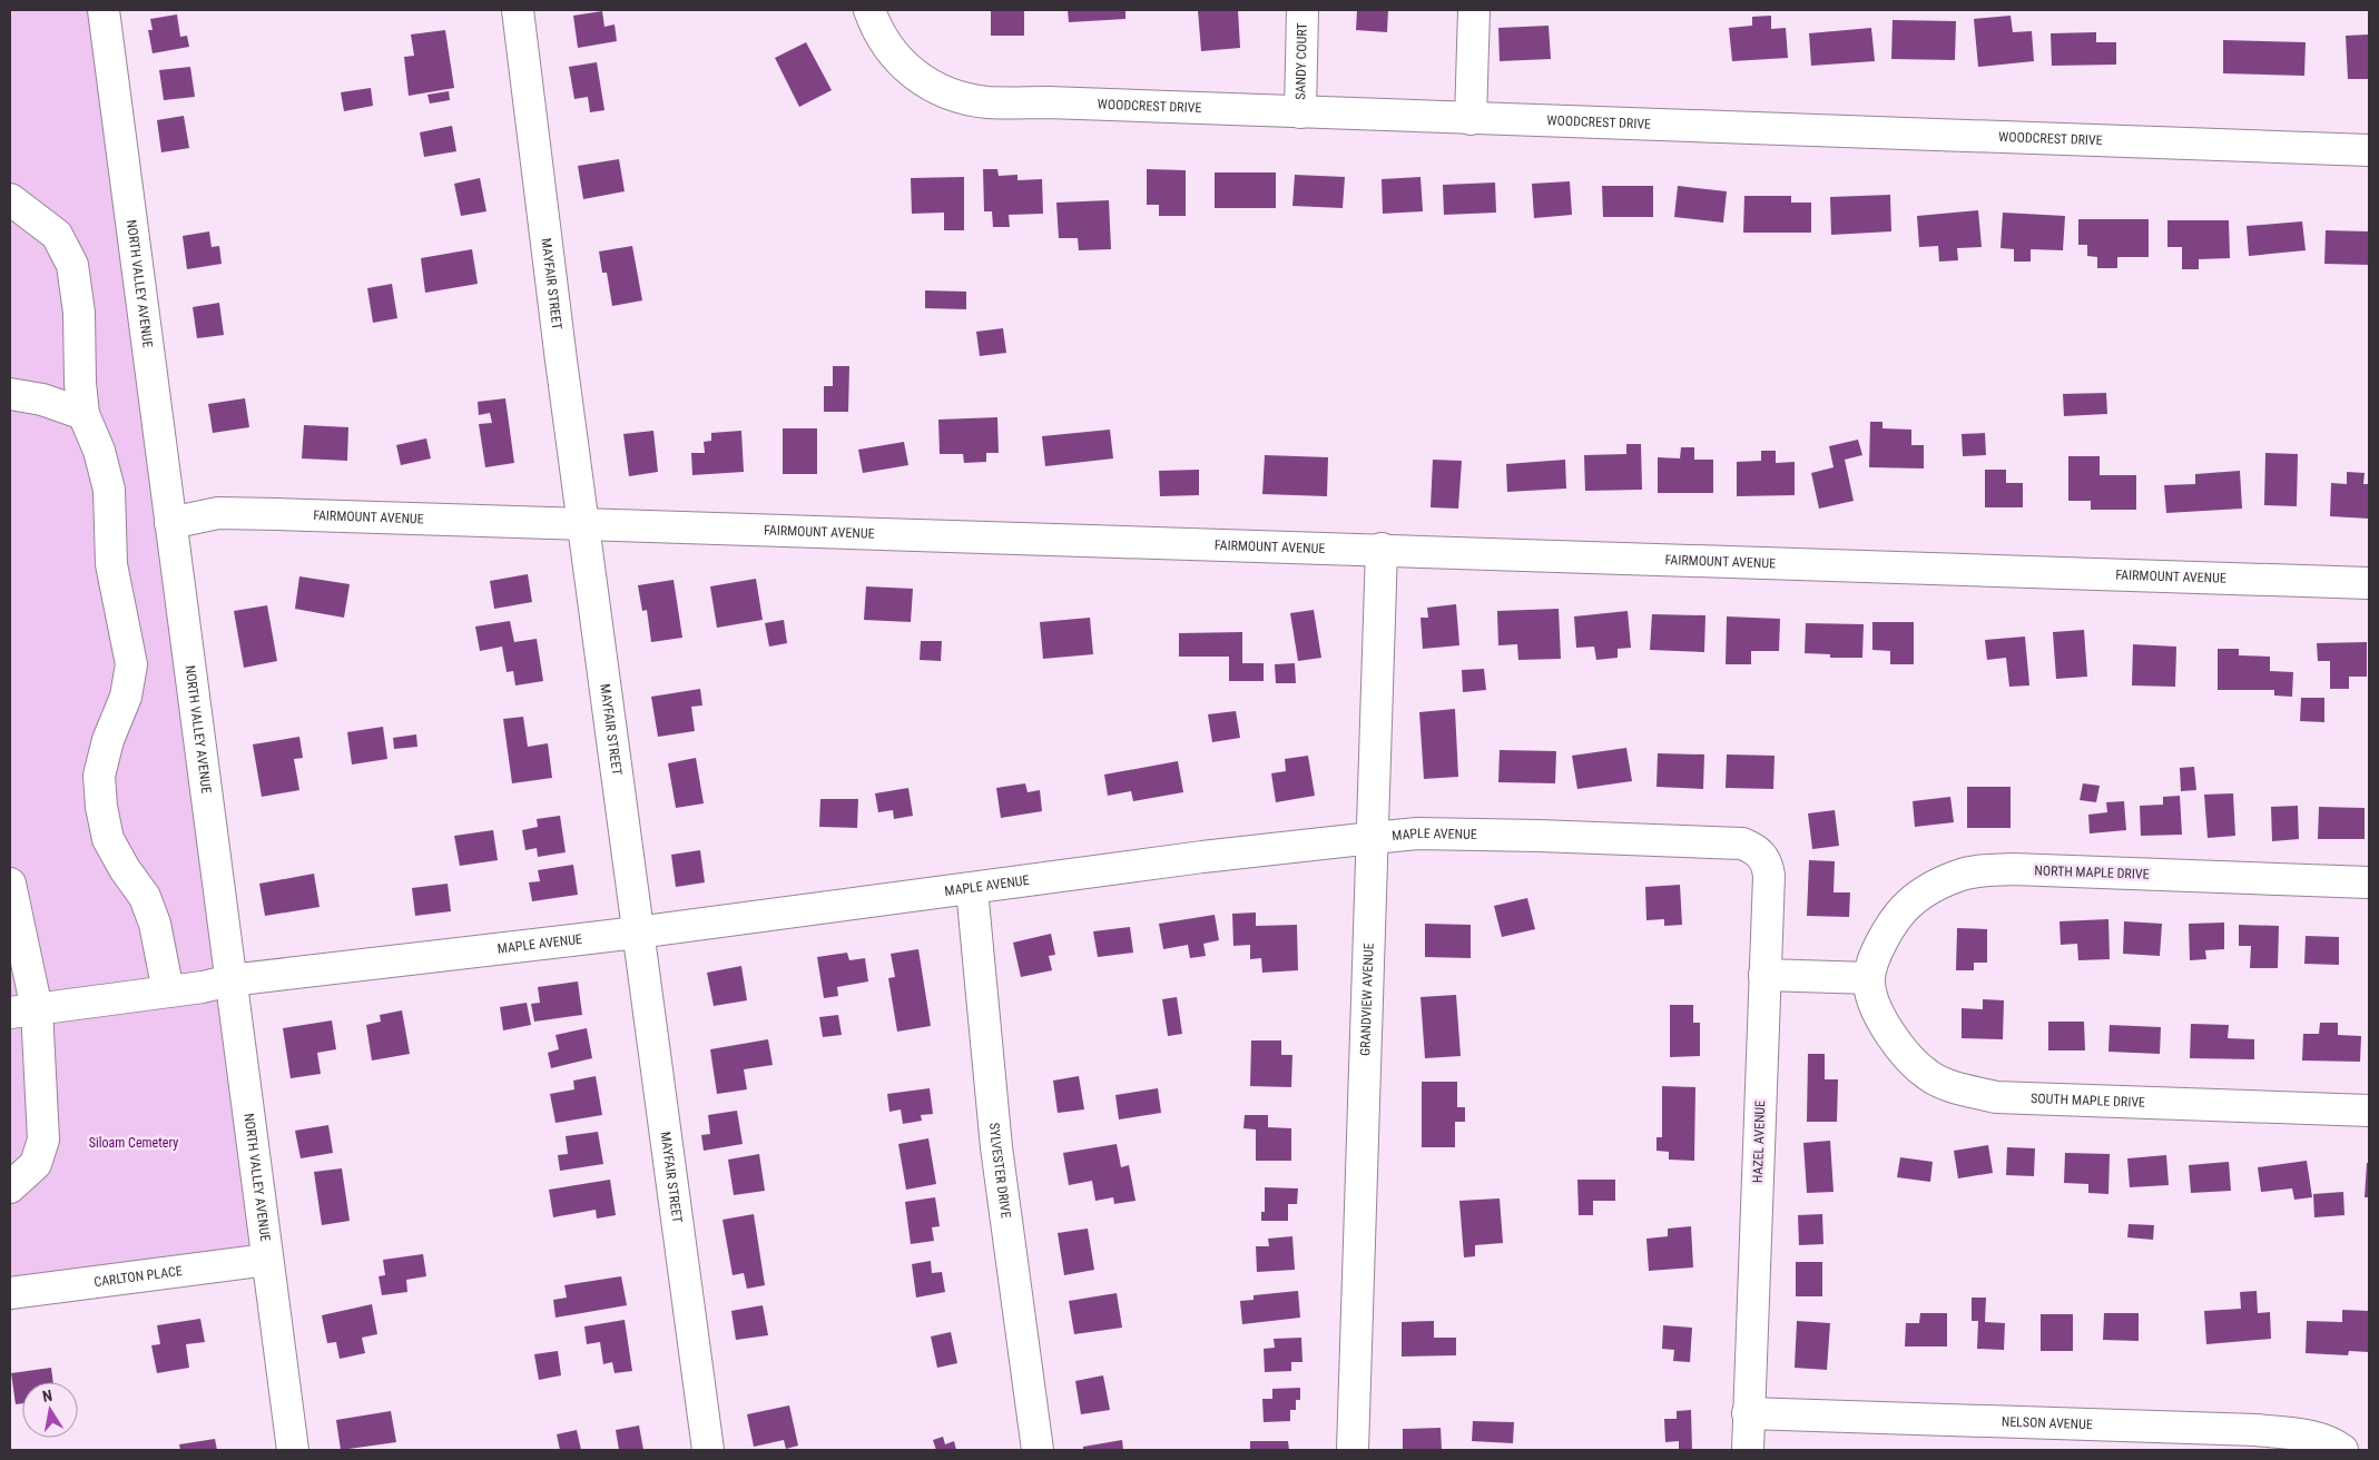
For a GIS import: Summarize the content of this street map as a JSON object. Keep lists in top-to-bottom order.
{
  "streets": {
    "street": [
      "SANDY COURT",
      "WOODCREST DRIVE",
      "NORTH VALLEY AVENUE",
      "MAYFAIR STREET",
      "FAIRMOUNT AVENUE",
      "MAPLE AVENUE",
      "NORTH MAPLE DRIVE",
      "GRANDVIEW AVENUE",
      "SOUTH MAPLE DRIVE",
      "HAZEL AVENUE",
      "SYLVESTER DRIVE",
      "CARLTON PLACE",
      "NELSON AVENUE"
    ]
  },
  "crossings": [
    ["SANDY COURT", "WOODCREST DRIVE"],
    ["NORTH VALLEY AVENUE", "FAIRMOUNT AVENUE"],
    ["NORTH VALLEY AVENUE", "MAPLE AVENUE"],
    ["NORTH VALLEY AVENUE", "CARLTON PLACE"],
    ["MAYFAIR STREET", "FAIRMOUNT AVENUE"],
    ["MAYFAIR STREET", "MAPLE AVENUE"],
    ["FAIRMOUNT AVENUE", "GRANDVIEW AVENUE"],
    ["MAPLE AVENUE", "GRANDVIEW AVENUE"],
    ["MAPLE AVENUE", "HAZEL AVENUE"],
    ["MAPLE AVENUE", "SYLVESTER DRIVE"],
    ["NORTH MAPLE DRIVE", "SOUTH MAPLE DRIVE"],
    ["HAZEL AVENUE", "NELSON AVENUE"]
  ],
  "parks": ["Siloam Cemetery"],
  "north": "top"
}
